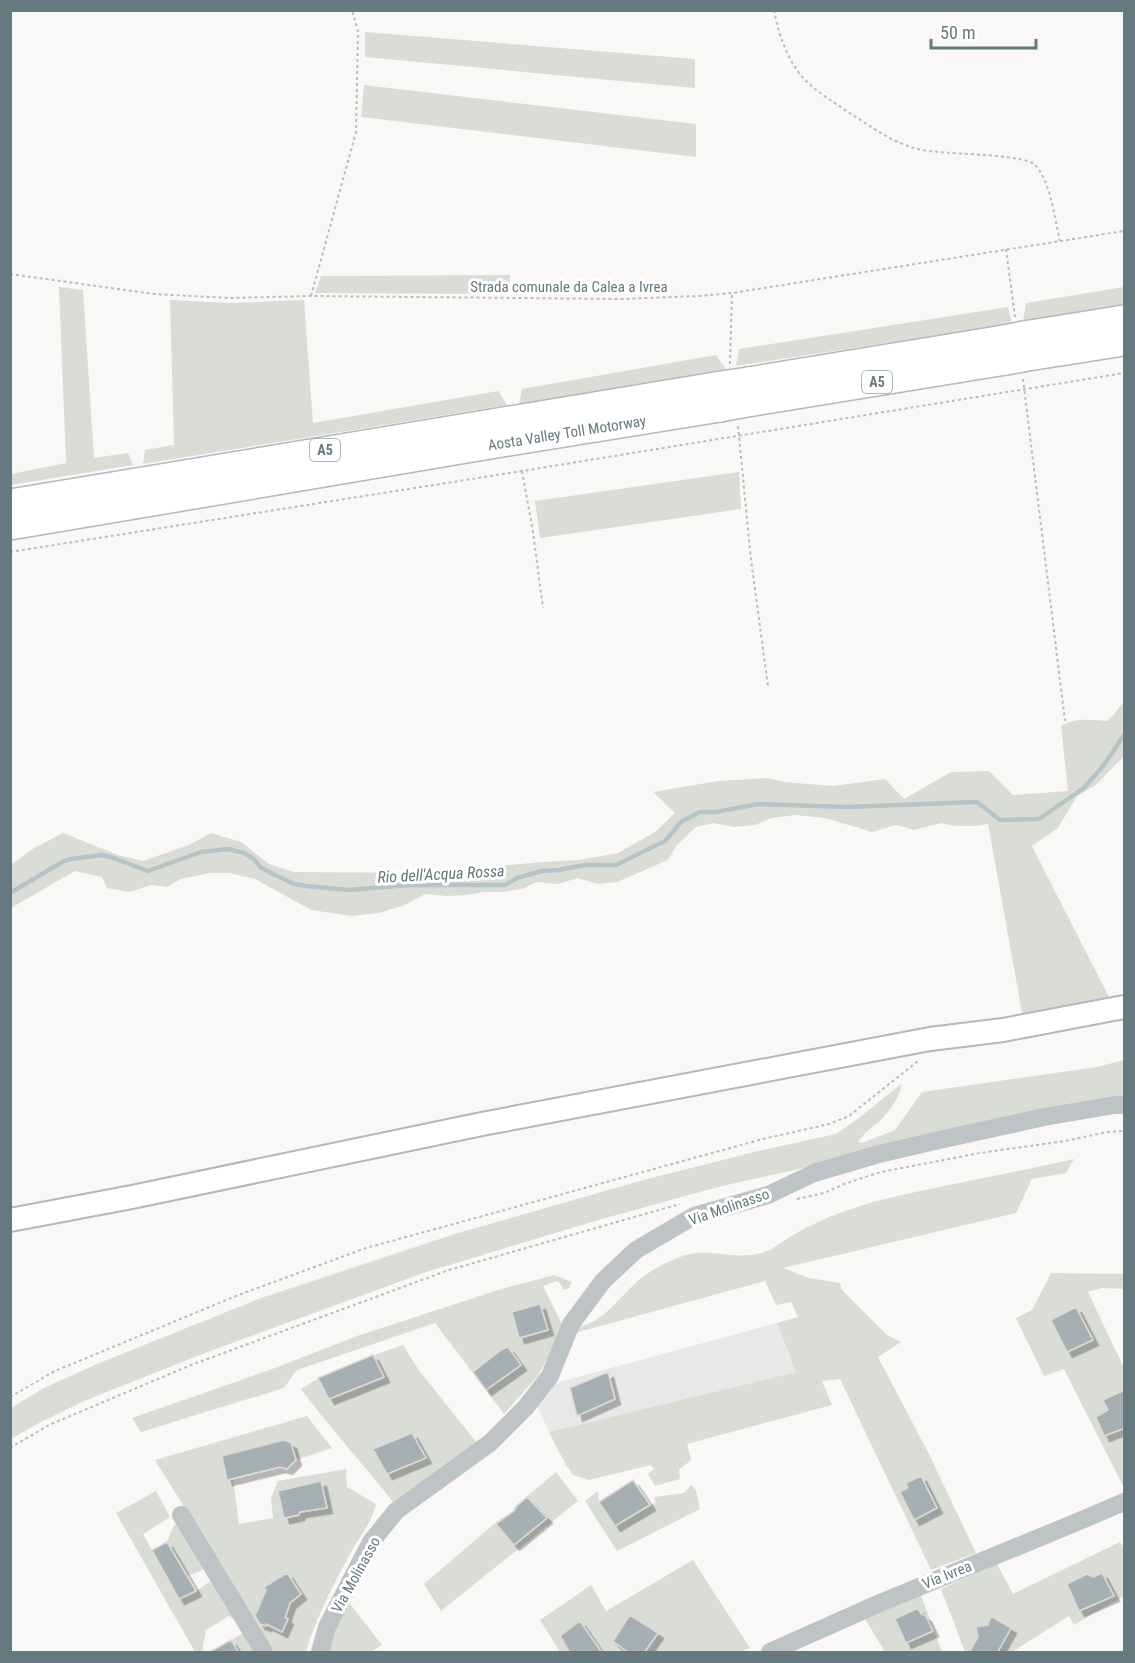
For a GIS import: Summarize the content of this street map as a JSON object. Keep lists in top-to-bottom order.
{
  "streets": {
    "highway": ["A5", "Aosta Valley Toll Motorway"],
    "street": ["Via Molinasso", "Via Ivrea"],
    "path": ["Strada comunale da Calea a Ivrea"]
  },
  "water": ["Rio dell'Acqua Rossa"],
  "scale_bar": "50 m"
}
